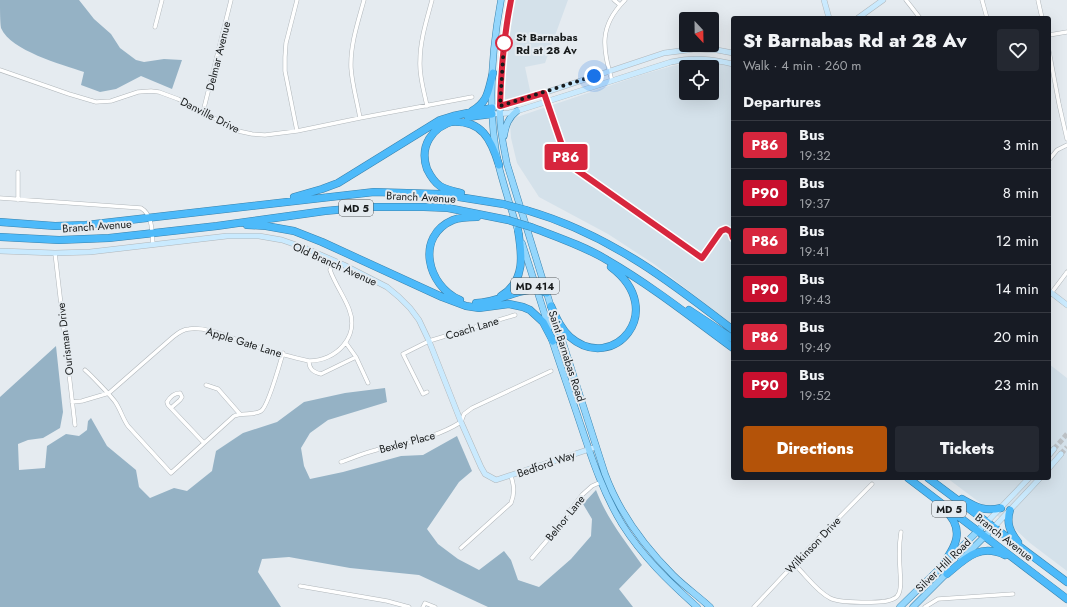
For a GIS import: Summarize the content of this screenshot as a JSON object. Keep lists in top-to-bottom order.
{
  "streets": {
    "highway": ["Branch Avenue", "MD 5"],
    "main road": ["MD 414", "Saint Barnabas Road", "Silver Hill Road"],
    "street": [
      "Delmar Avenue",
      "Danville Drive",
      "Old Branch Avenue",
      "Coach Lane",
      "Ourisman Drive",
      "Apple Gate Lane",
      "Bexley Place",
      "Bedford Way",
      "Belnor Lane",
      "Wilkinson Drive"
    ]
  },
  "crossings": [
    ["Delmar Avenue", "Danville Drive"],
    ["Branch Avenue", "Silver Hill Road"],
    ["Old Branch Avenue", "Coach Lane"],
    ["Old Branch Avenue", "Ourisman Drive"],
    ["Old Branch Avenue", "Bexley Place"],
    ["Old Branch Avenue", "Bedford Way"],
    ["Ourisman Drive", "Apple Gate Lane"],
    ["Saint Barnabas Road", "Bedford Way"],
    ["Saint Barnabas Road", "Belnor Lane"]
  ],
  "places": ["St Barnabas Rd at 28 Av"],
  "lines": ["bus line P86"],
  "north": "bottom",
  "page": {
    "on_map": "P86",
    "heading": [
      ["St Barnabas Rd at 28 Av", "Walk · 4 min · 260 m"],
      "Departures"
    ],
    "list": [
      {
        "mark": "P86",
        "name": "Bus",
        "note": "19:32",
        "value": "3 min"
      },
      {
        "mark": "P90",
        "name": "Bus",
        "note": "19:37",
        "value": "8 min"
      },
      {
        "mark": "P86",
        "name": "Bus",
        "note": "19:41",
        "value": "12 min"
      },
      {
        "mark": "P90",
        "name": "Bus",
        "note": "19:43",
        "value": "14 min"
      },
      {
        "mark": "P86",
        "name": "Bus",
        "note": "19:49",
        "value": "20 min"
      },
      {
        "mark": "P90",
        "name": "Bus",
        "note": "19:52",
        "value": "23 min"
      }
    ],
    "buttons": ["Directions", "Tickets"]
  }
}
